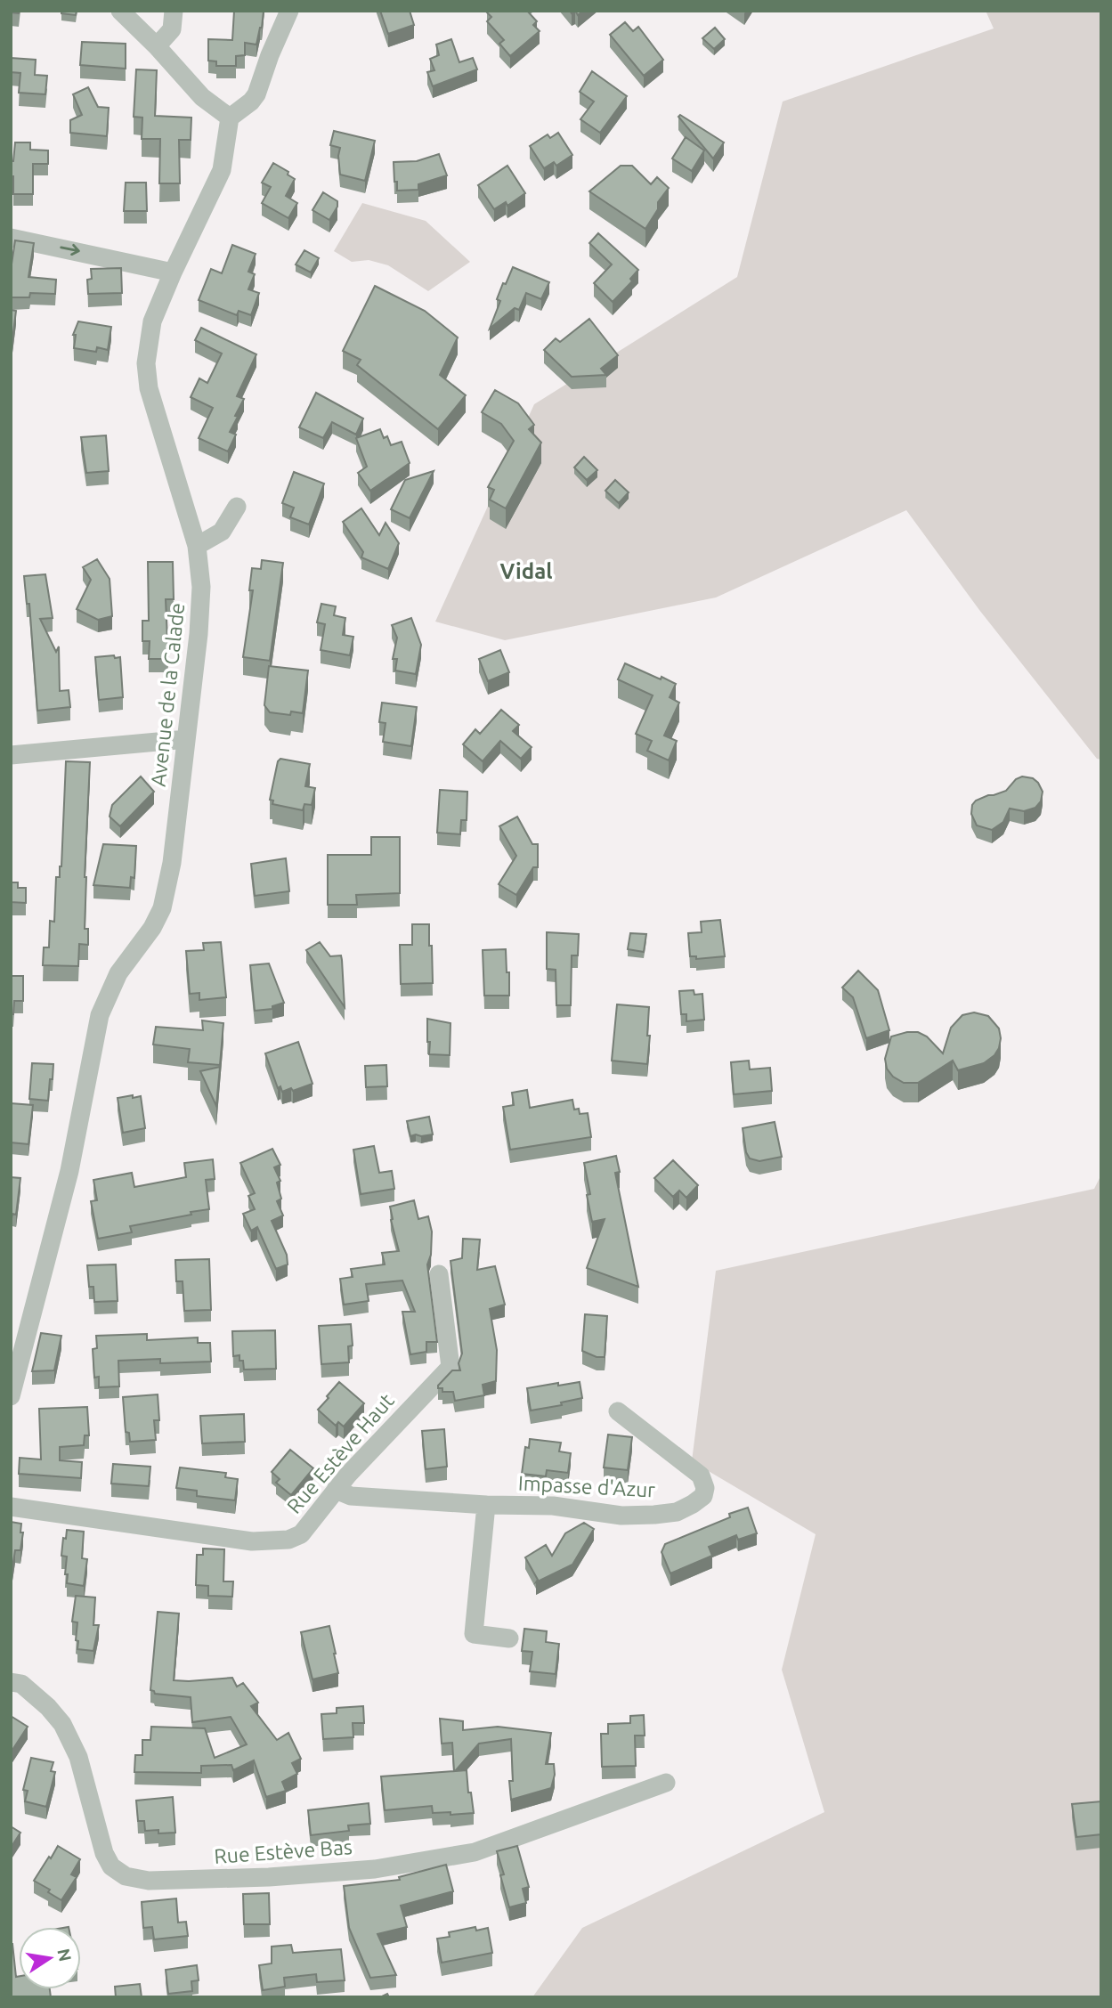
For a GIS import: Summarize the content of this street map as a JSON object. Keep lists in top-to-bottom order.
{
  "streets": {
    "street": [
      "Avenue de la Calade",
      "Rue Estève Haut",
      "Impasse d'Azur",
      "Rue Estève Bas"
    ]
  },
  "crossings": [
    ["Rue Estève Haut", "Impasse d'Azur"]
  ],
  "districts": ["Vidal"],
  "north": "right"
}
